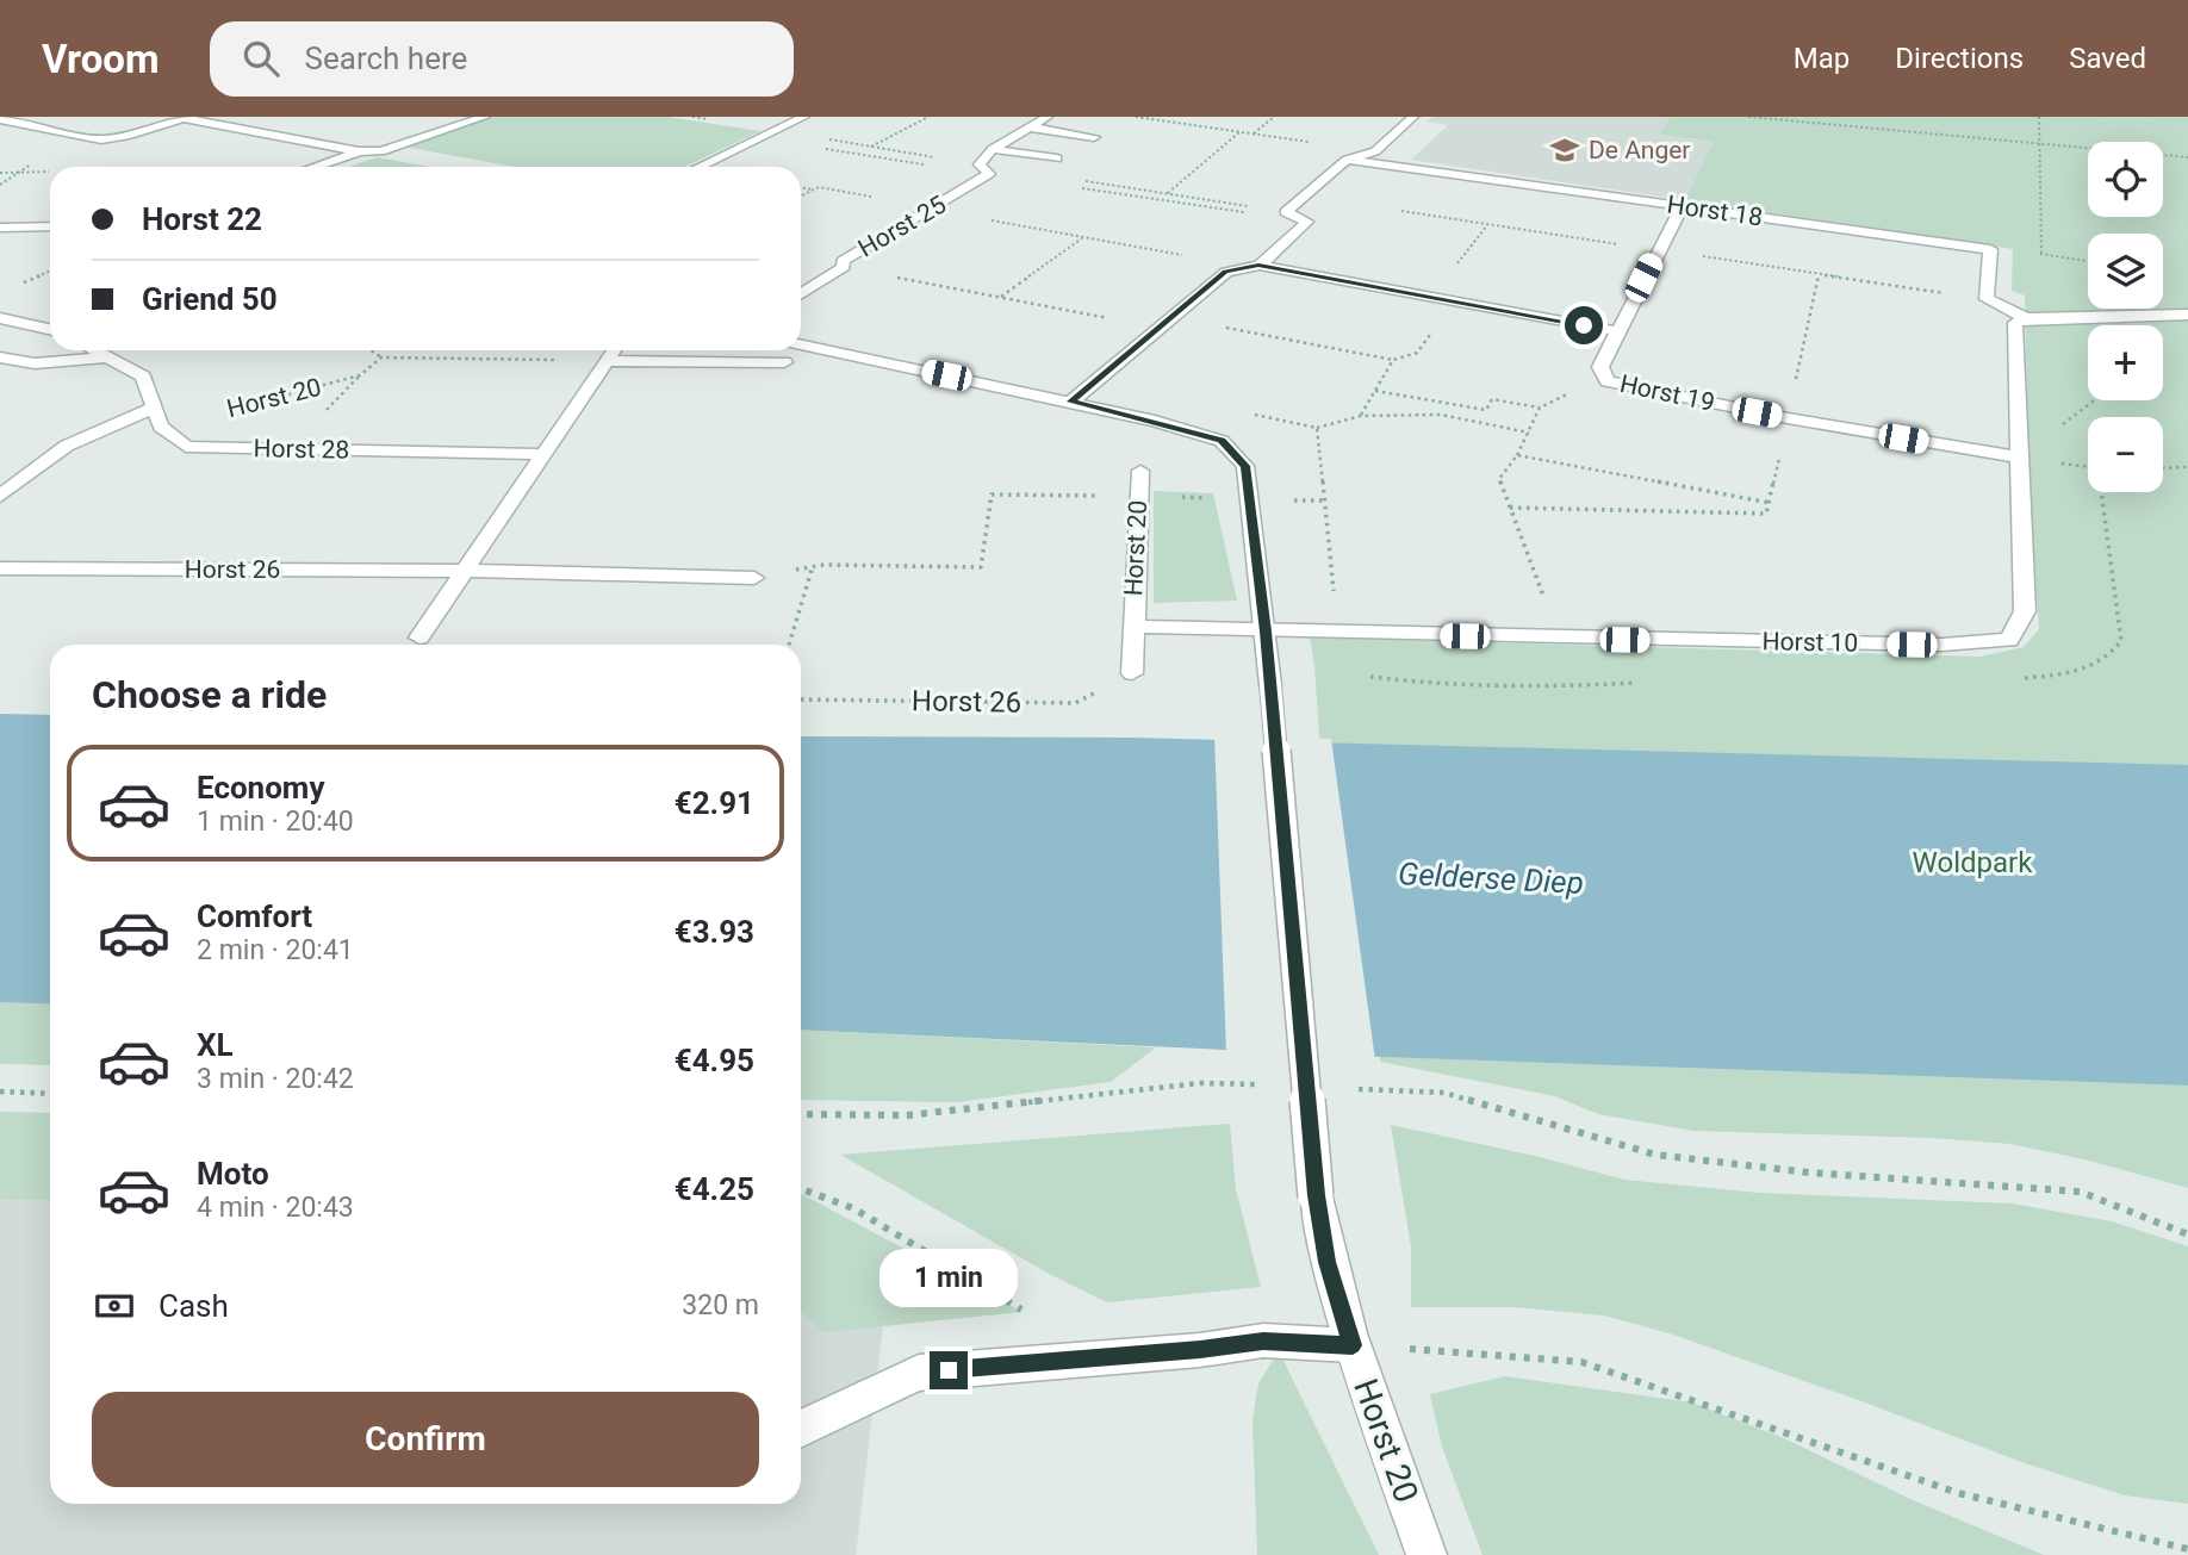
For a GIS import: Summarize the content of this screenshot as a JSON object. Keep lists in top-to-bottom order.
{
  "streets": {
    "street": [
      "Horst 18",
      "Horst 25",
      "Horst 19",
      "Horst 20",
      "Horst 28",
      "Horst 26",
      "Horst 10"
    ]
  },
  "crossings": [
    ["Horst 18", "Horst 19"],
    ["Horst 19", "Horst 10"],
    ["Horst 20", "Horst 28"],
    ["Horst 20", "Horst 26"],
    ["Horst 20", "Horst 10"]
  ],
  "water": ["Gelderse Diep"],
  "parks": ["Woldpark"],
  "places": {
    "school or university": ["De Anger"]
  },
  "page": {
    "header": "Vroom",
    "search": "Search here",
    "nav": ["Map", "Directions", "Saved"],
    "map_buttons": ["+", "−"],
    "banner": ["Horst 22", "Griend 50"],
    "heading": "Choose a ride",
    "list": [
      {
        "name": "Economy",
        "note": "1 min · 20:40",
        "value": "€2.91"
      },
      {
        "name": "Comfort",
        "note": "2 min · 20:41",
        "value": "€3.93"
      },
      {
        "name": "XL",
        "note": "3 min · 20:42",
        "value": "€4.95"
      },
      {
        "name": "Moto",
        "note": "4 min · 20:43",
        "value": "€4.25"
      }
    ],
    "bubble": "1 min",
    "pay": ["Cash", "320 m"],
    "buttons": "Confirm"
  }
}
